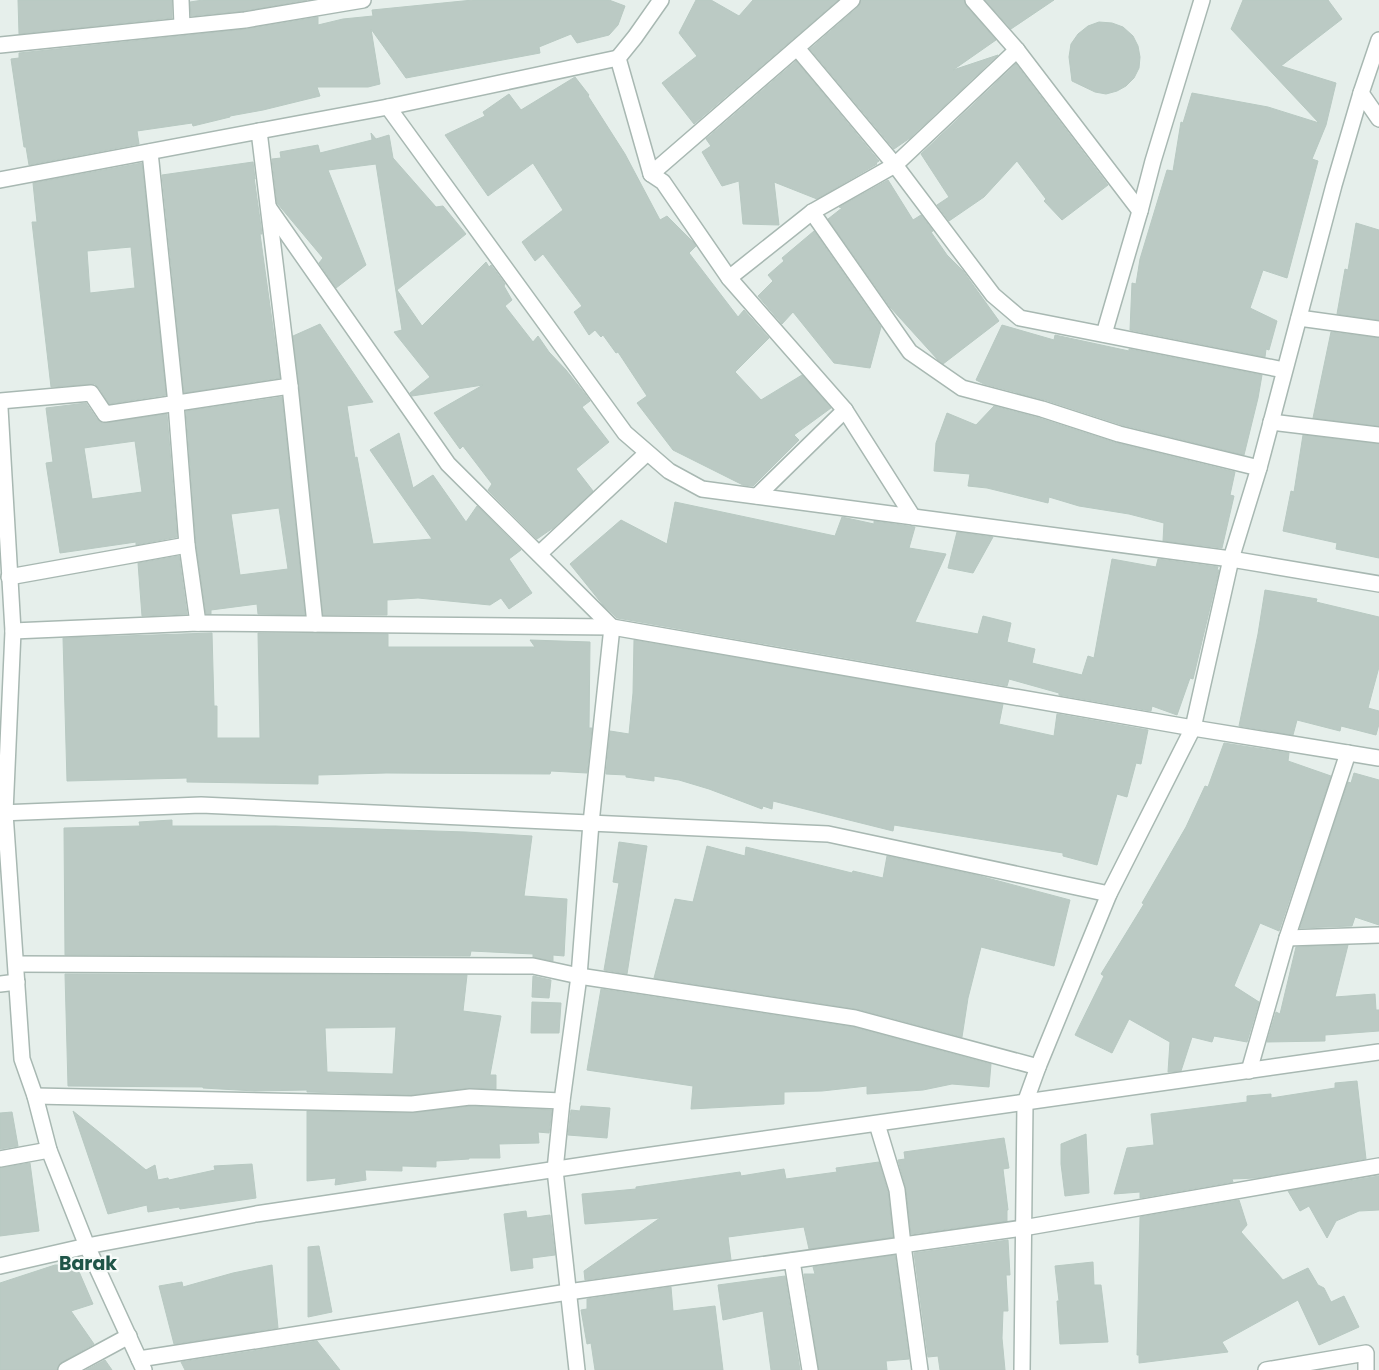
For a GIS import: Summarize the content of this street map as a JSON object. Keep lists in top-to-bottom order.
{
  "districts": ["Barak"]
}
